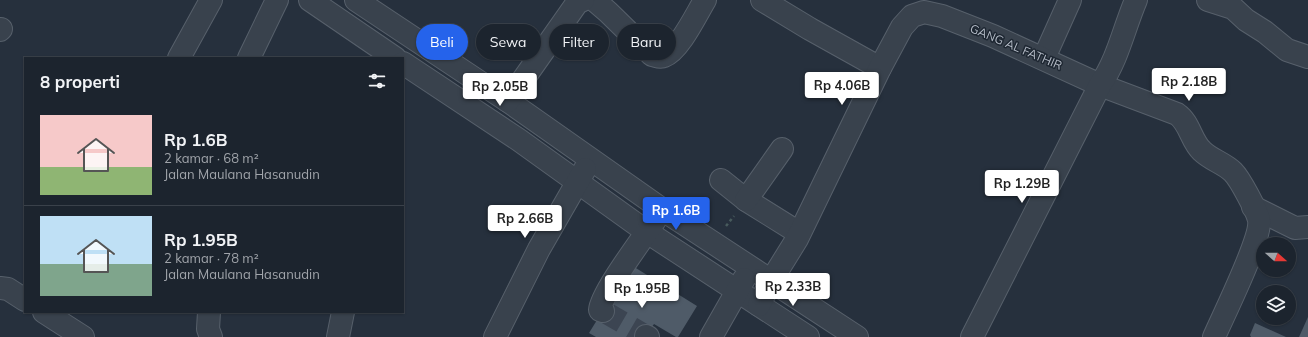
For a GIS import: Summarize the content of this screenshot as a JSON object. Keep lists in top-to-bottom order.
{
  "streets": {
    "street": ["GANG AL FATHIR"]
  },
  "north": "right",
  "page": {
    "chip": [
      "Beli",
      "Sewa",
      "Filter",
      "Baru"
    ],
    "heading": "8 properti",
    "price": [
      "Rp 2.18B",
      "Rp 4.06B",
      "Rp 2.05B",
      "Rp 1.29B",
      "Rp 1.6B",
      "Rp 2.66B",
      "Rp 2.33B",
      "Rp 1.95B"
    ],
    "list": [
      {
        "name": "Rp 1.6B",
        "note": "2 kamar · 68 m² · Jalan Maulana Hasanudin"
      },
      {
        "name": "Rp 1.95B",
        "note": "2 kamar · 78 m² · Jalan Maulana Hasanudin"
      }
    ]
  }
}
